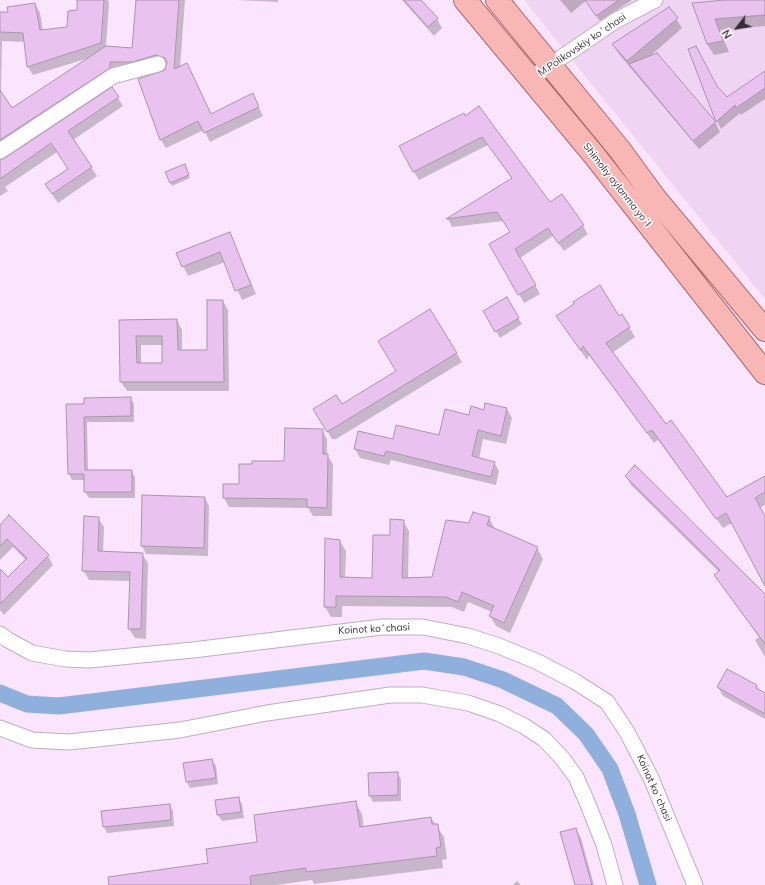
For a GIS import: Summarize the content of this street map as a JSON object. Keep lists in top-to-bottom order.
{
  "streets": {
    "main road": ["Shimoliy aylanma yoʻl"],
    "street": ["M.Polikovskiy koʻchasi", "Koinot koʻchasi"]
  },
  "crossings": [
    ["M.Polikovskiy koʻchasi", "Shimoliy aylanma yoʻl"]
  ],
  "north": "bottom left"
}
